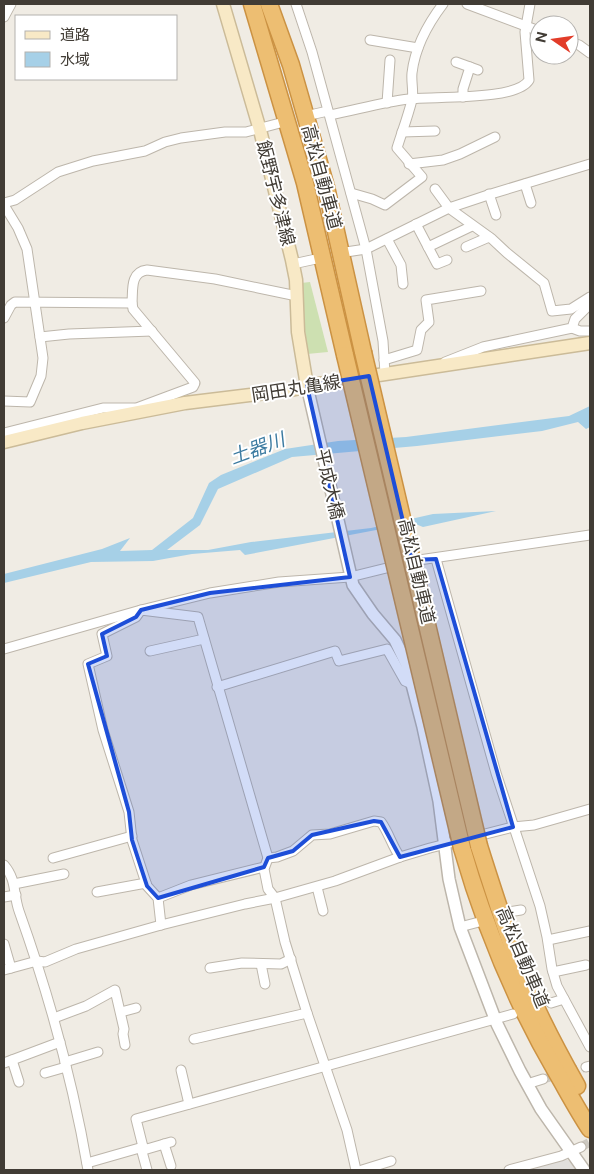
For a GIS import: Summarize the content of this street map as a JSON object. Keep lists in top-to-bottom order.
{
  "streets": {
    "highway": ["高松自動車道"],
    "main road": ["飯野宇多津線", "岡田丸亀線"],
    "street": ["平成大橋"]
  },
  "crossings": [
    ["飯野宇多津線", "岡田丸亀線"],
    ["飯野宇多津線", "平成大橋"],
    ["岡田丸亀線", "平成大橋"]
  ],
  "water": ["土器川"],
  "legend": ["道路", "水域"],
  "north": "left"
}
